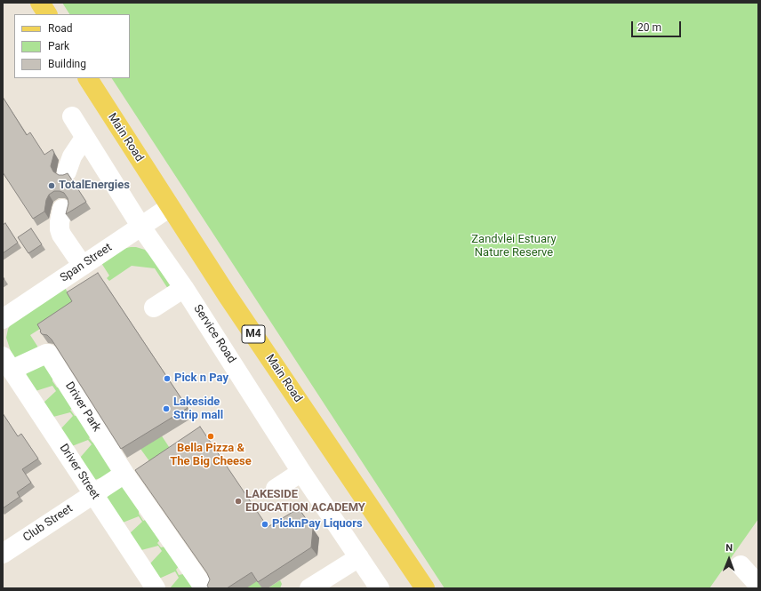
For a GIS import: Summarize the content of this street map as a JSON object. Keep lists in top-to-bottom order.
{
  "streets": {
    "main road": ["Main Road", "M4"],
    "street": [
      "Span Street",
      "Service Road",
      "Driver Park",
      "Driver Street",
      "Club Street"
    ]
  },
  "crossings": [
    ["Main Road", "Span Street"],
    ["Span Street", "Service Road"],
    ["Driver Park", "Driver Street"],
    ["Driver Park", "Club Street"],
    ["Driver Street", "Club Street"]
  ],
  "parks": ["Zandvlei Estuary Nature Reserve"],
  "places": [
    "TotalEnergies",
    "Pick n Pay",
    "Lakeside Strip mall",
    "Bella Pizza & The Big Cheese",
    "LAKESIDE EDUCATION ACADEMY",
    "PicknPay Liquors"
  ],
  "legend": ["Road", "Park", "Building"],
  "scale_bar": "20 m",
  "north": "top"
}
